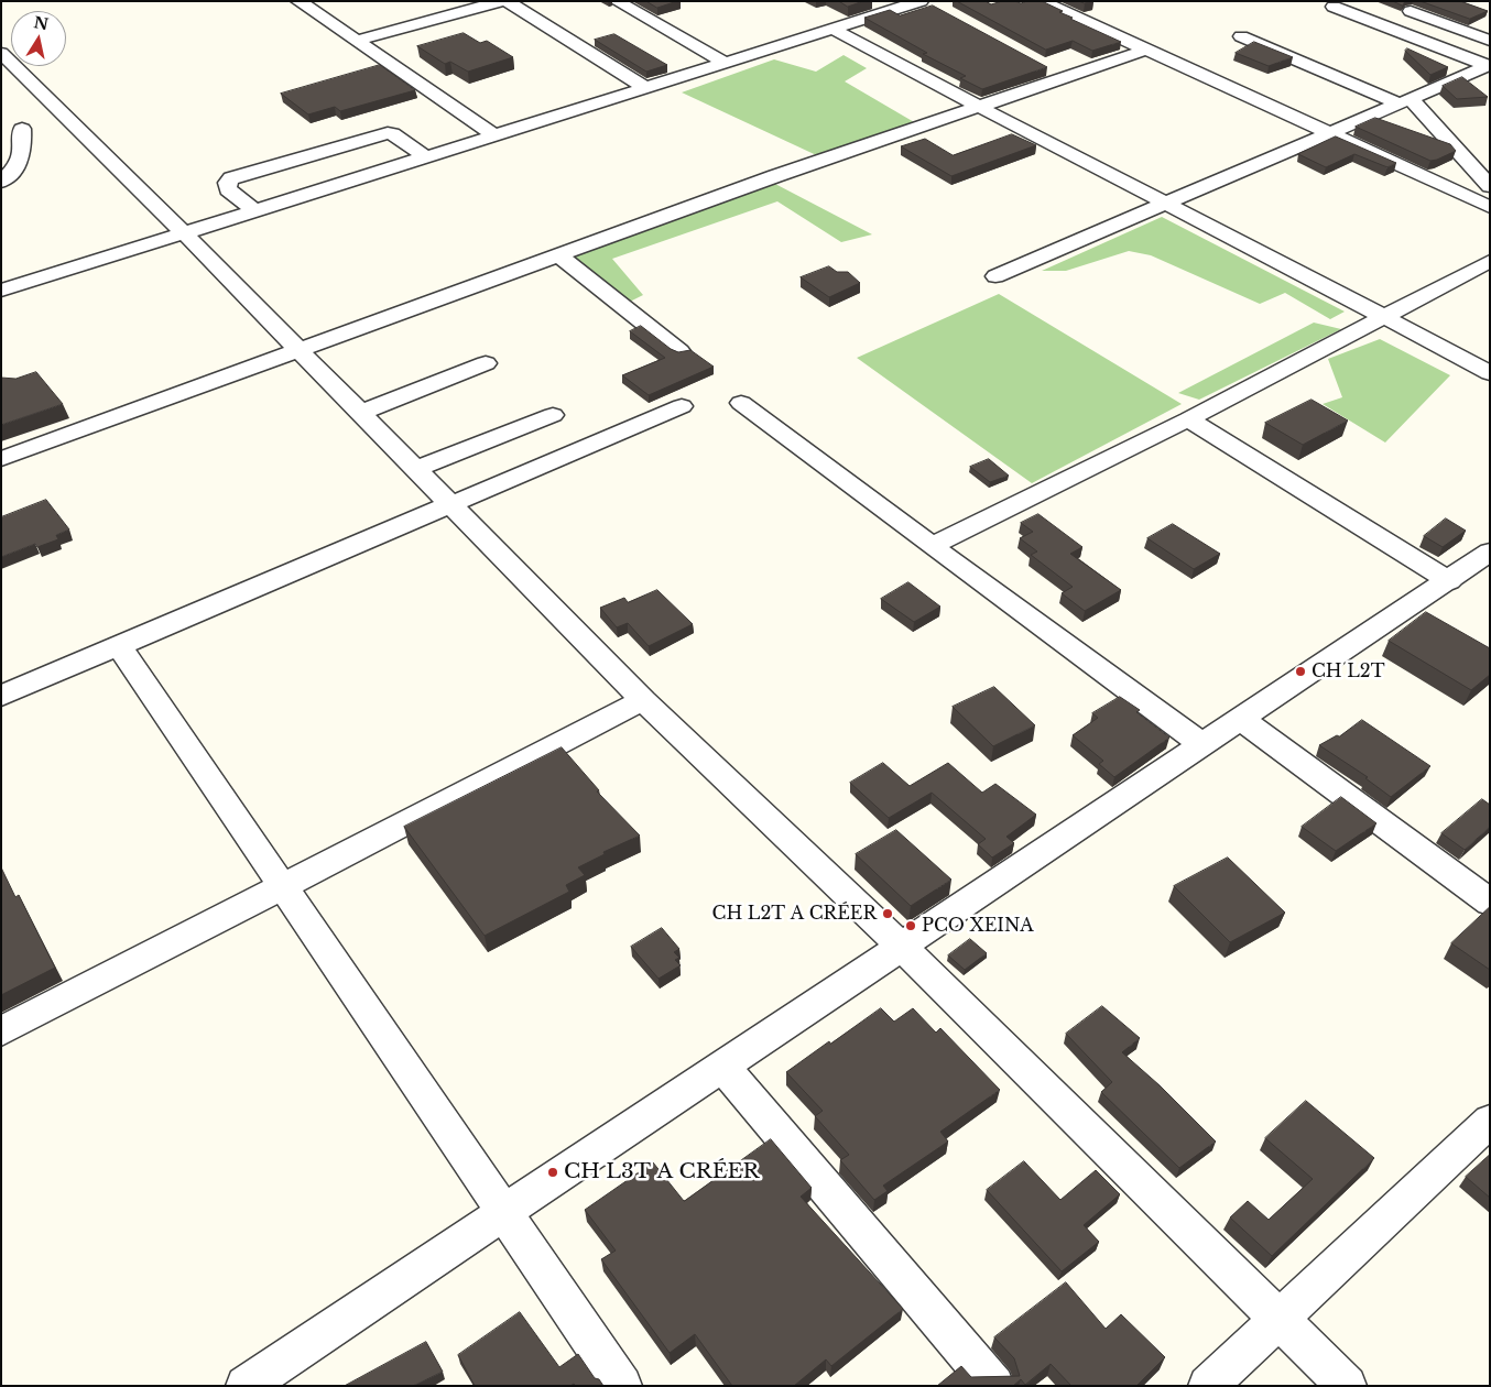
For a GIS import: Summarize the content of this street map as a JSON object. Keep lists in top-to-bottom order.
{
  "places": [
    "CH L2T",
    "CH L2T A CRÉER",
    "PCO XEINA",
    "CH L3T A CRÉER"
  ],
  "north": "top"
}
